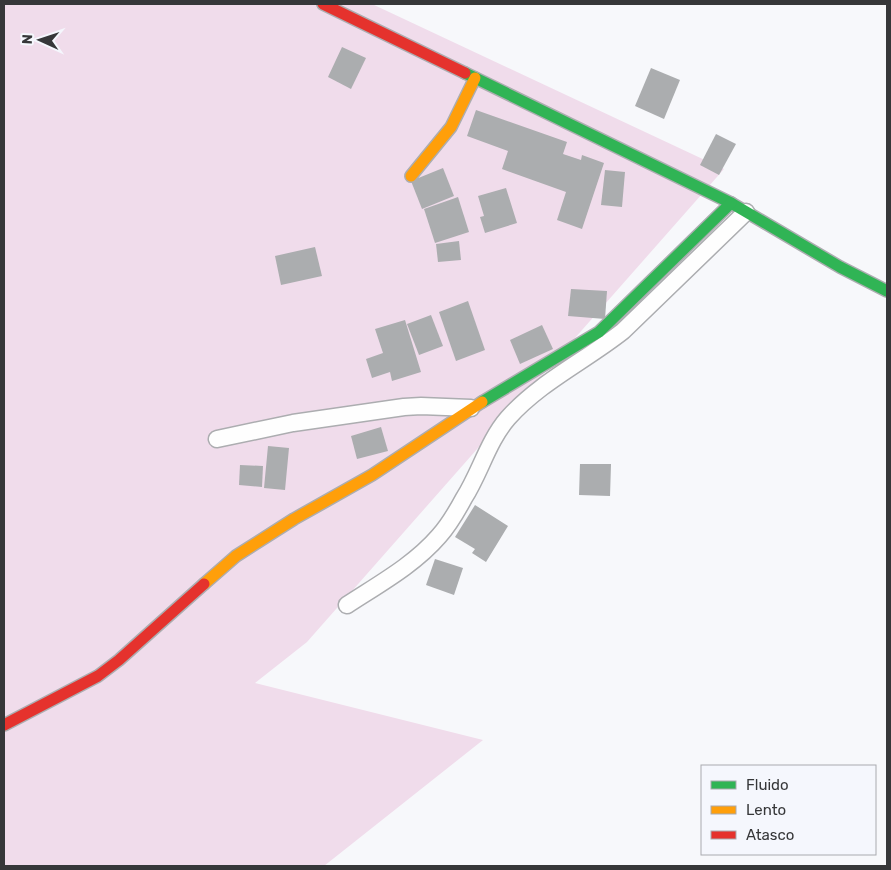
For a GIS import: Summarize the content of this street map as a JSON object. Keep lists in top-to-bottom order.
{
  "legend": ["Fluido", "Lento", "Atasco"],
  "north": "left"
}
